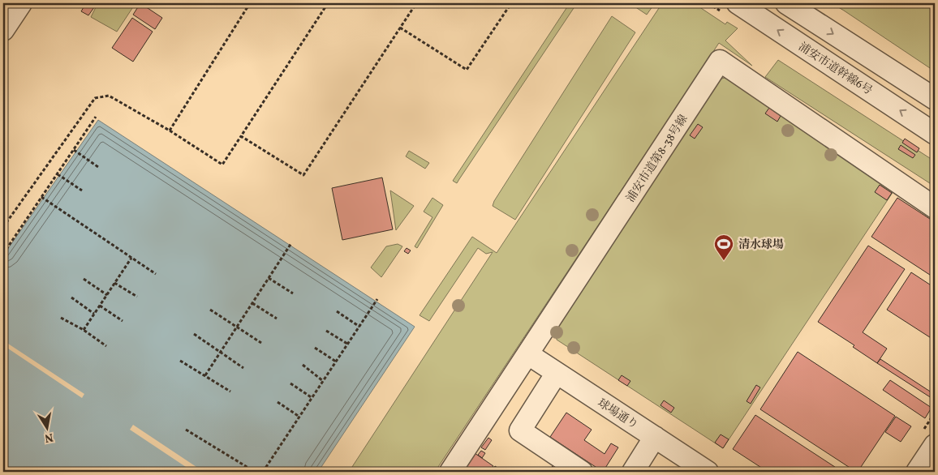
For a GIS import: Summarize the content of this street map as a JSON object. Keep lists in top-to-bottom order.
{
  "streets": {
    "street": ["浦安市道幹線6号", "浦安市道第8-38号線", "球場通り"]
  },
  "crossings": [
    ["浦安市道第8-38号線", "球場通り"]
  ],
  "places": {
    "sports": ["清水球場"]
  },
  "north": "bottom"
}
